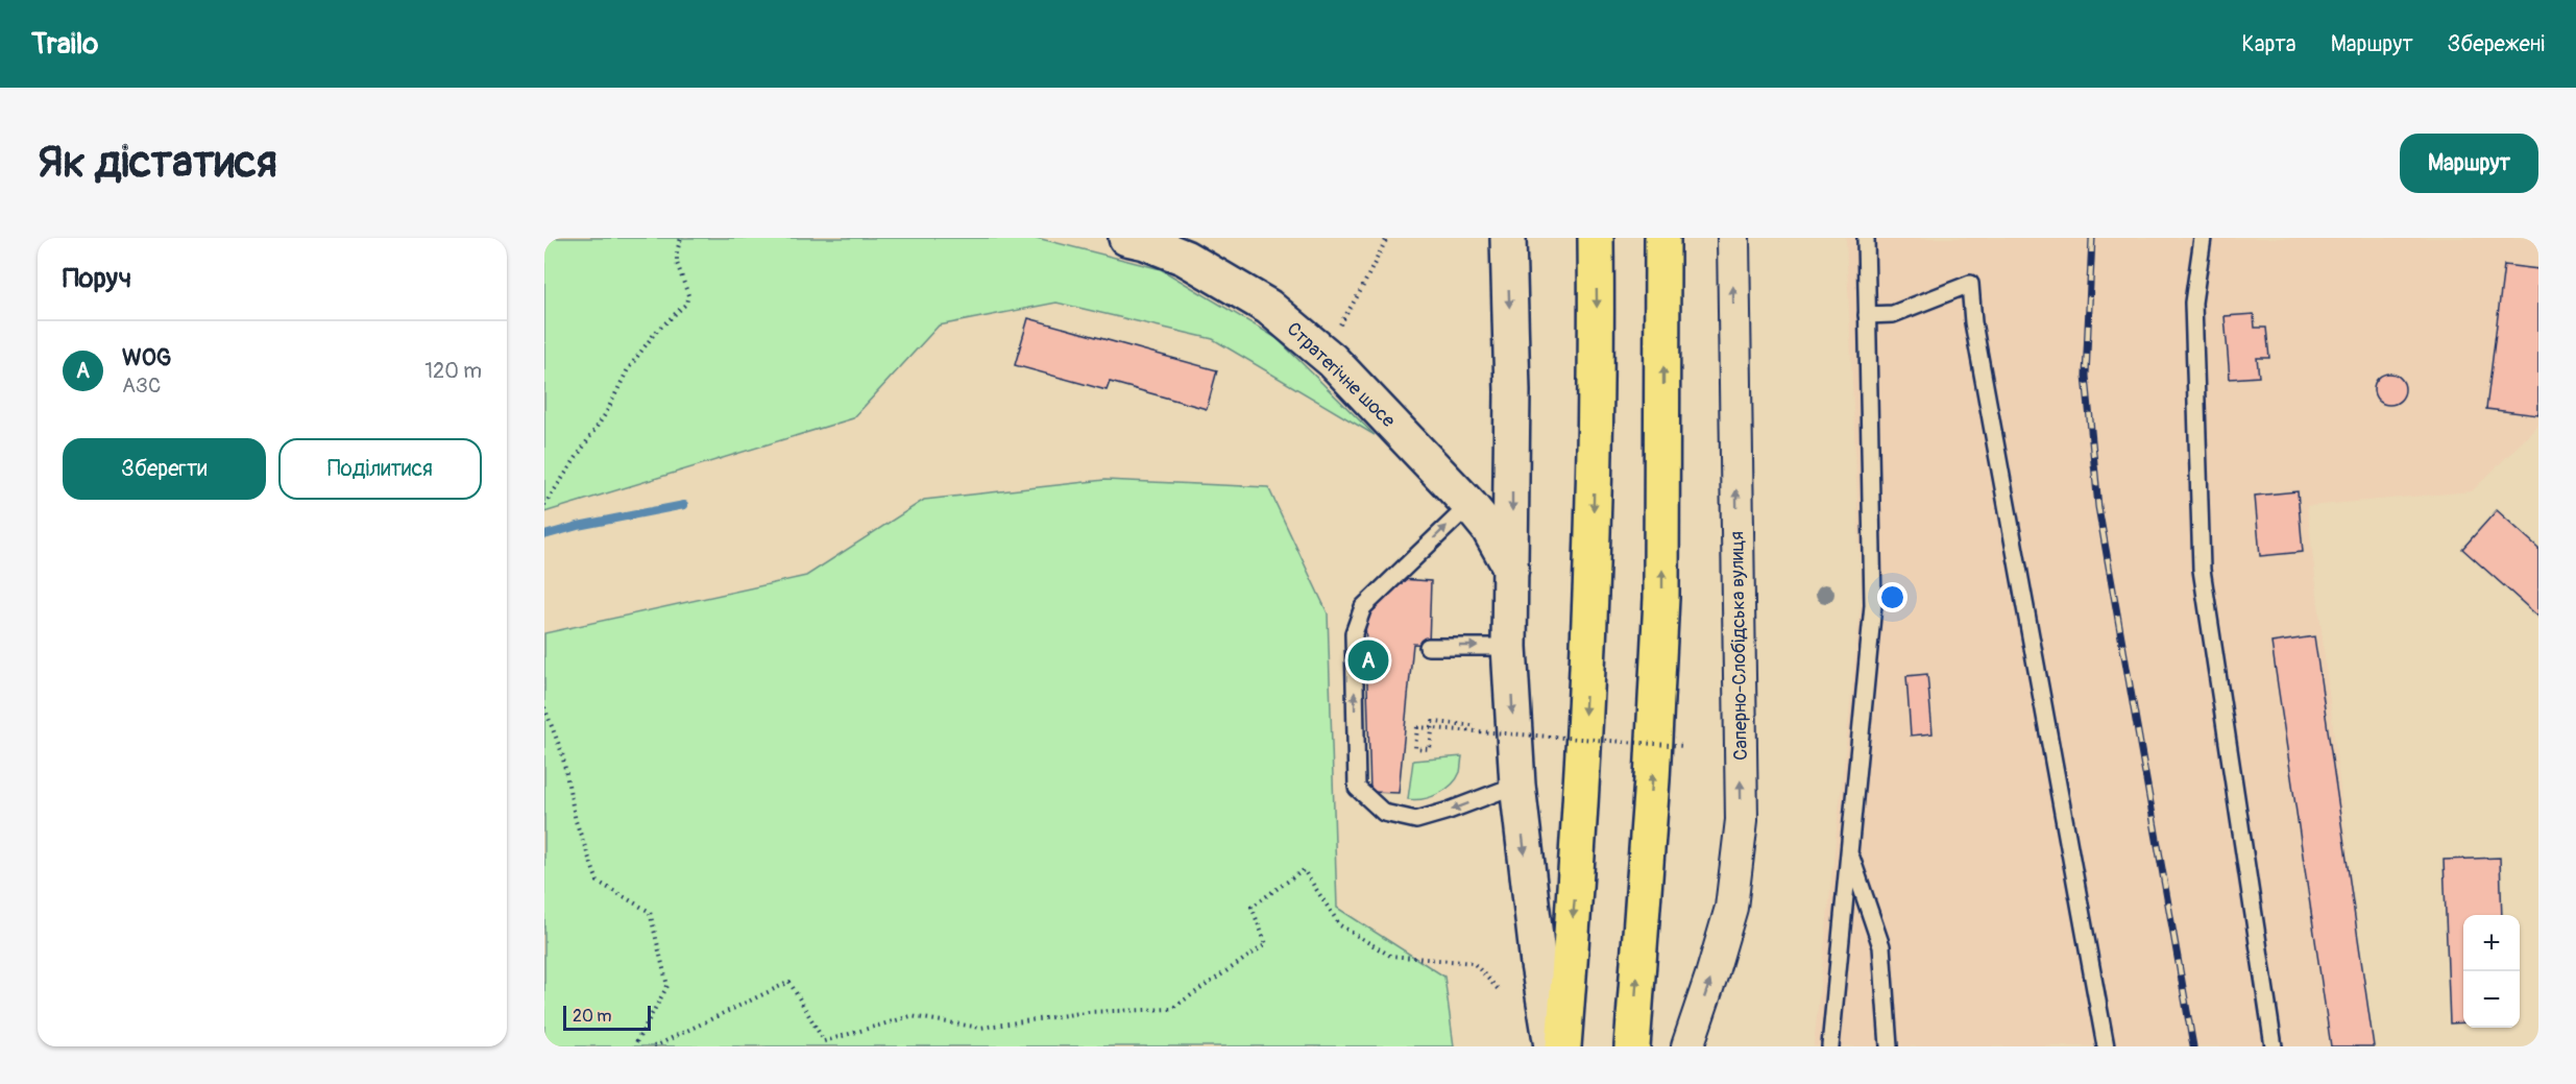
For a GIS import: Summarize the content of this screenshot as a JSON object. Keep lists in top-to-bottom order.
{
  "streets": {
    "street": ["Стратегічне шосе", "Саперно-Слобідська вулиця"]
  },
  "scale_bar": "20 m",
  "page": {
    "header": "Trailo",
    "nav": ["Карта", "Маршрут", "Збережені"],
    "buttons": [
      "Маршрут",
      ["Зберегти", "Поділитися"]
    ],
    "title": "Як дістатися",
    "heading": "Поруч",
    "list": [
      {
        "mark": "A",
        "name": "WOG",
        "note": "АЗС",
        "value": "120 m"
      }
    ],
    "pins": "A",
    "map_buttons": ["+", "−"],
    "scale": "20 m"
  }
}
